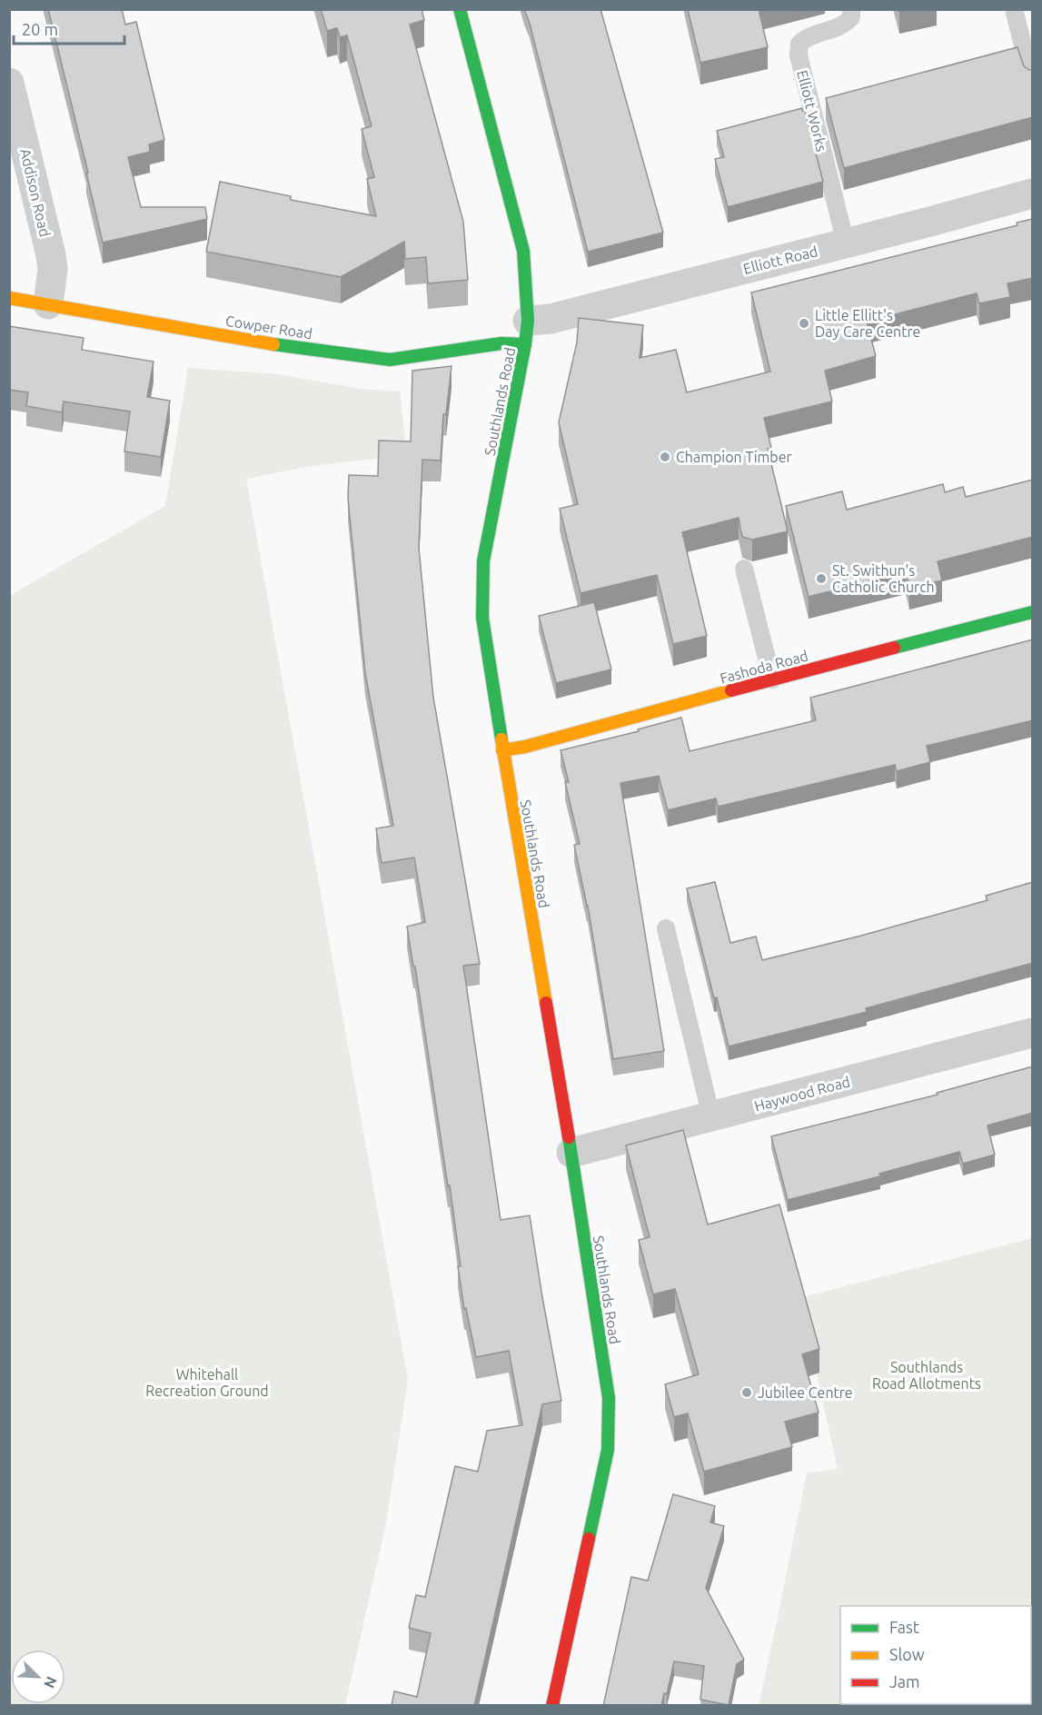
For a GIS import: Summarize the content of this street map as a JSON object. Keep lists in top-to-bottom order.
{
  "streets": {
    "street": [
      "Addison Road",
      "Elliott Road",
      "Cowper Road",
      "Southlands Road",
      "Fashoda Road",
      "Haywood Road"
    ],
    "lane": ["Elliott Works"]
  },
  "crossings": [
    ["Elliott Works", "Elliott Road"],
    ["Addison Road", "Cowper Road"],
    ["Elliott Road", "Cowper Road"],
    ["Elliott Road", "Southlands Road"],
    ["Cowper Road", "Southlands Road"],
    ["Southlands Road", "Fashoda Road"],
    ["Southlands Road", "Haywood Road"]
  ],
  "parks": ["Southlands Road Allotments", "Whitehall Recreation Ground"],
  "places": [
    "Little Ellitt's Day Care Centre",
    "Champion Timber",
    "St. Swithun's Catholic Church",
    "Jubilee Centre"
  ],
  "legend": ["Fast", "Slow", "Jam"],
  "scale_bar": "20 m",
  "north": "bottom right"
}
